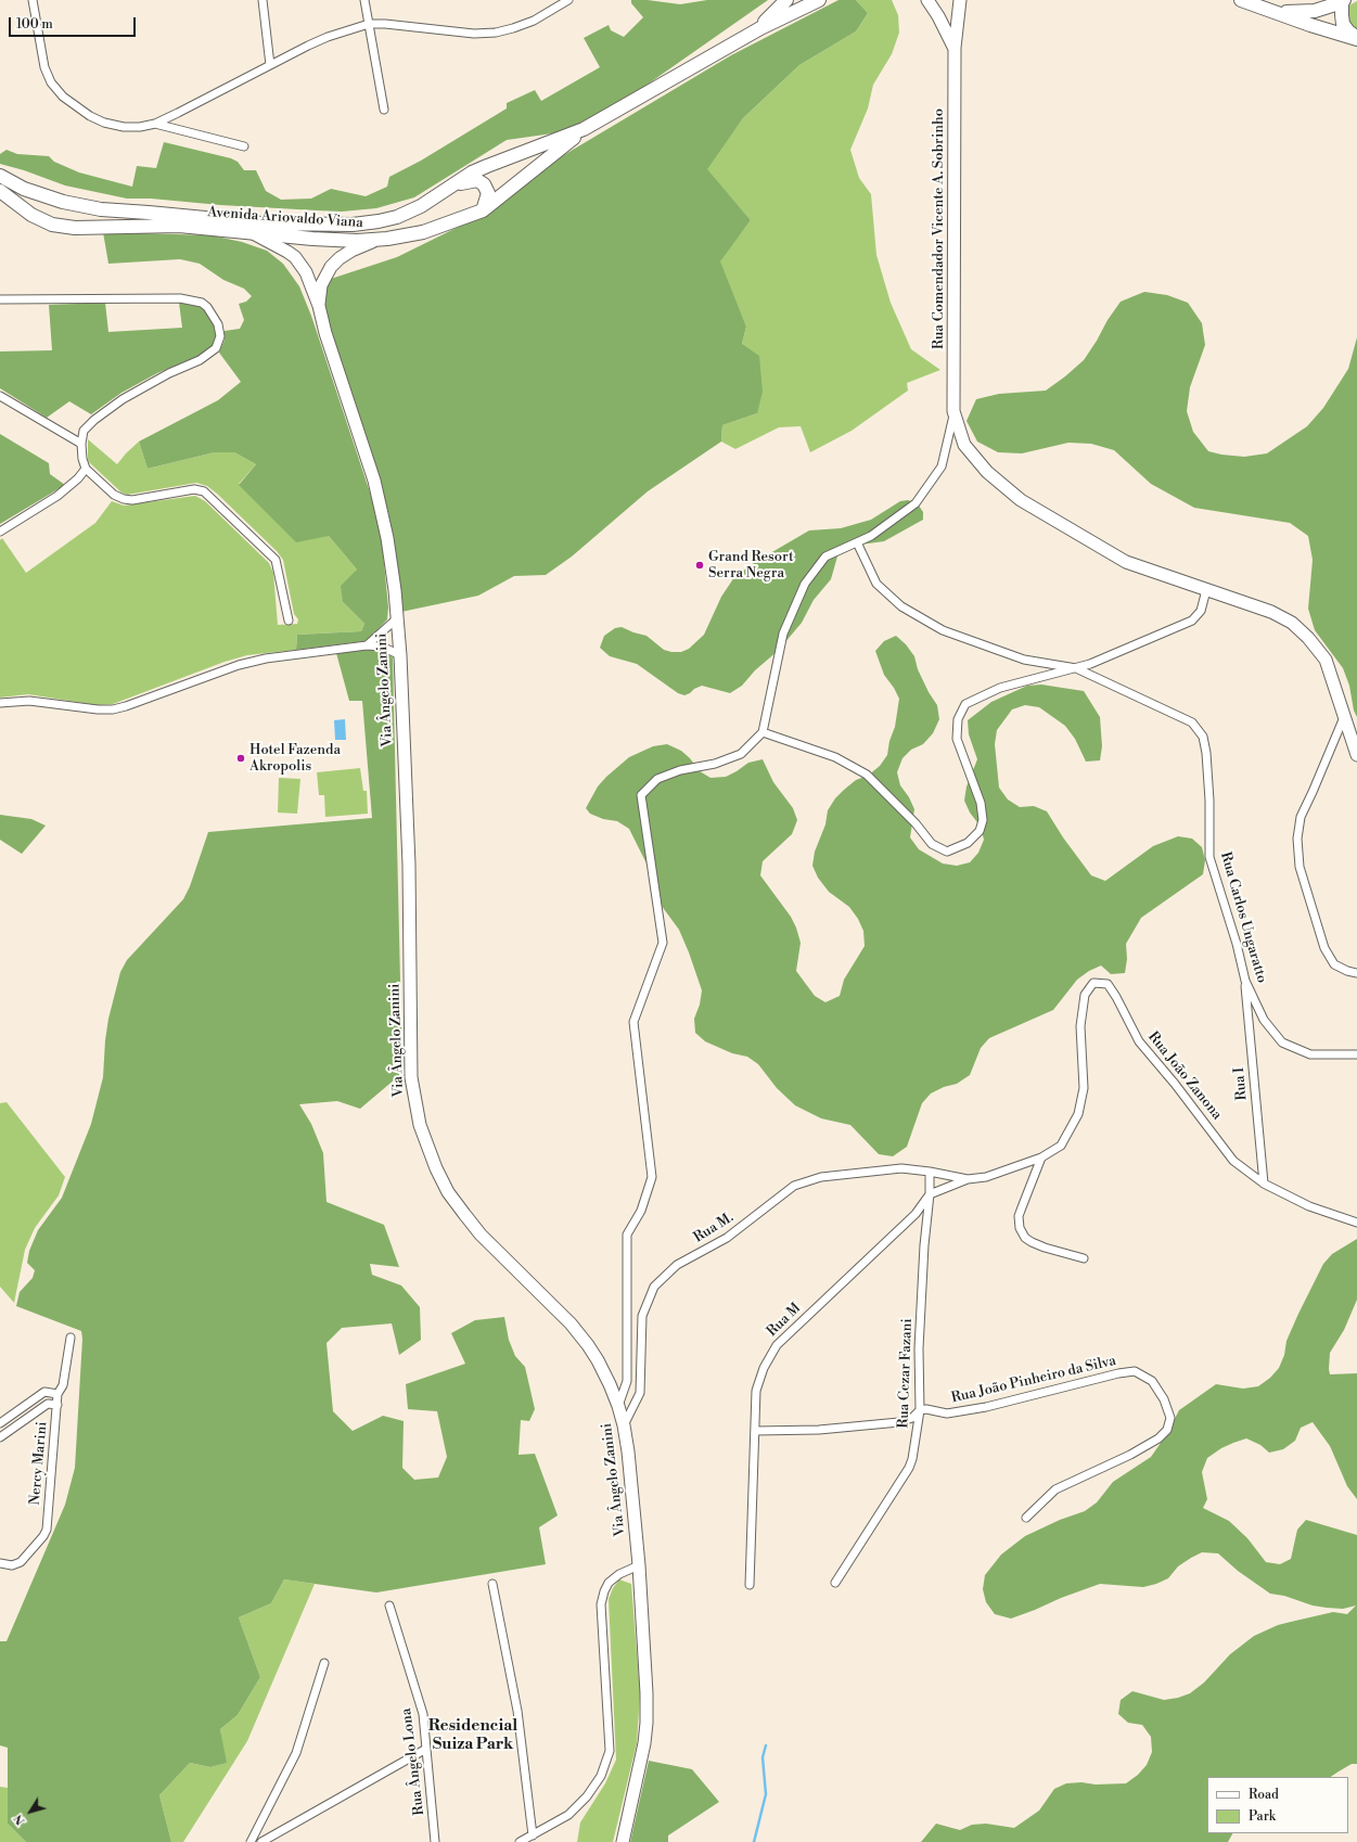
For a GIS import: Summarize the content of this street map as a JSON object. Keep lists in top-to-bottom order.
{
  "streets": {
    "main road": ["Avenida Ariovaldo Viana"],
    "street": [
      "Rua Comendador Vicente A. Sobrinho",
      "Via Ângelo Zanini",
      "Rua Carlos Ungaratto",
      "Rua João Zanona",
      "Rua I",
      "Rua M.",
      "Rua M",
      "Rua Cezar Fazani",
      "Rua João Pinheiro da Silva",
      "Nercy Marini",
      "Rua Ângelo Lona"
    ]
  },
  "crossings": [
    ["Avenida Ariovaldo Viana", "Via Ângelo Zanini"],
    ["Via Ângelo Zanini", "Rua M."],
    ["Rua Carlos Ungaratto", "Rua I"],
    ["Rua João Zanona", "Rua I"],
    ["Rua João Zanona", "Rua M."],
    ["Rua M", "Rua Cezar Fazani"],
    ["Rua Cezar Fazani", "Rua João Pinheiro da Silva"]
  ],
  "districts": ["Residencial Suiza Park"],
  "places": ["Grand Resort Serra Negra", "Hotel Fazenda Akropolis"],
  "legend": ["Road", "Park"],
  "scale_bar": "100 m",
  "north": "bottom left"
}
